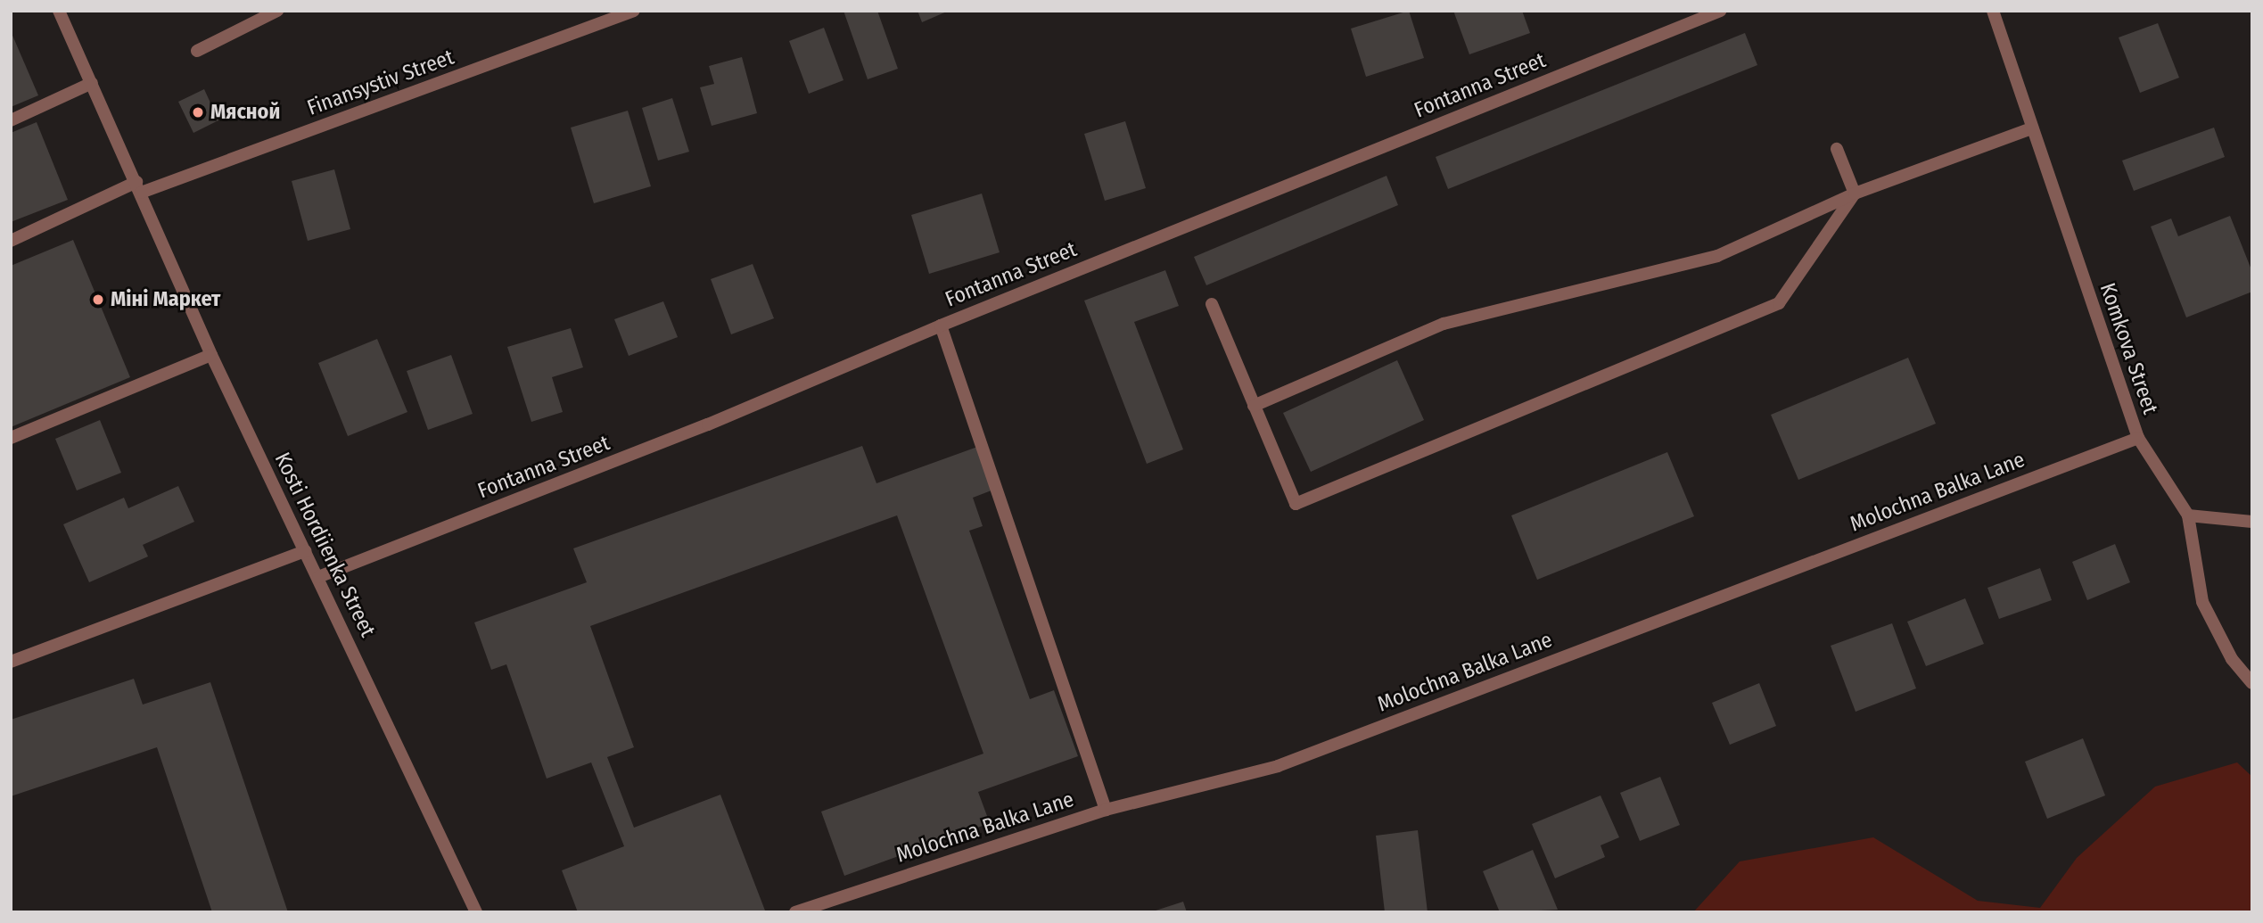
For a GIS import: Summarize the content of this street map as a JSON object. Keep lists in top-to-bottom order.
{
  "streets": {
    "street": [
      "Finansystiv Street",
      "Fontanna Street",
      "Komkova Street",
      "Molochna Balka Lane",
      "Kosti Hordiienka Street"
    ]
  },
  "crossings": [
    ["Finansystiv Street", "Kosti Hordiienka Street"],
    ["Fontanna Street", "Kosti Hordiienka Street"],
    ["Komkova Street", "Molochna Balka Lane"]
  ],
  "places": ["Мясной", "Міні Маркет"]
}
